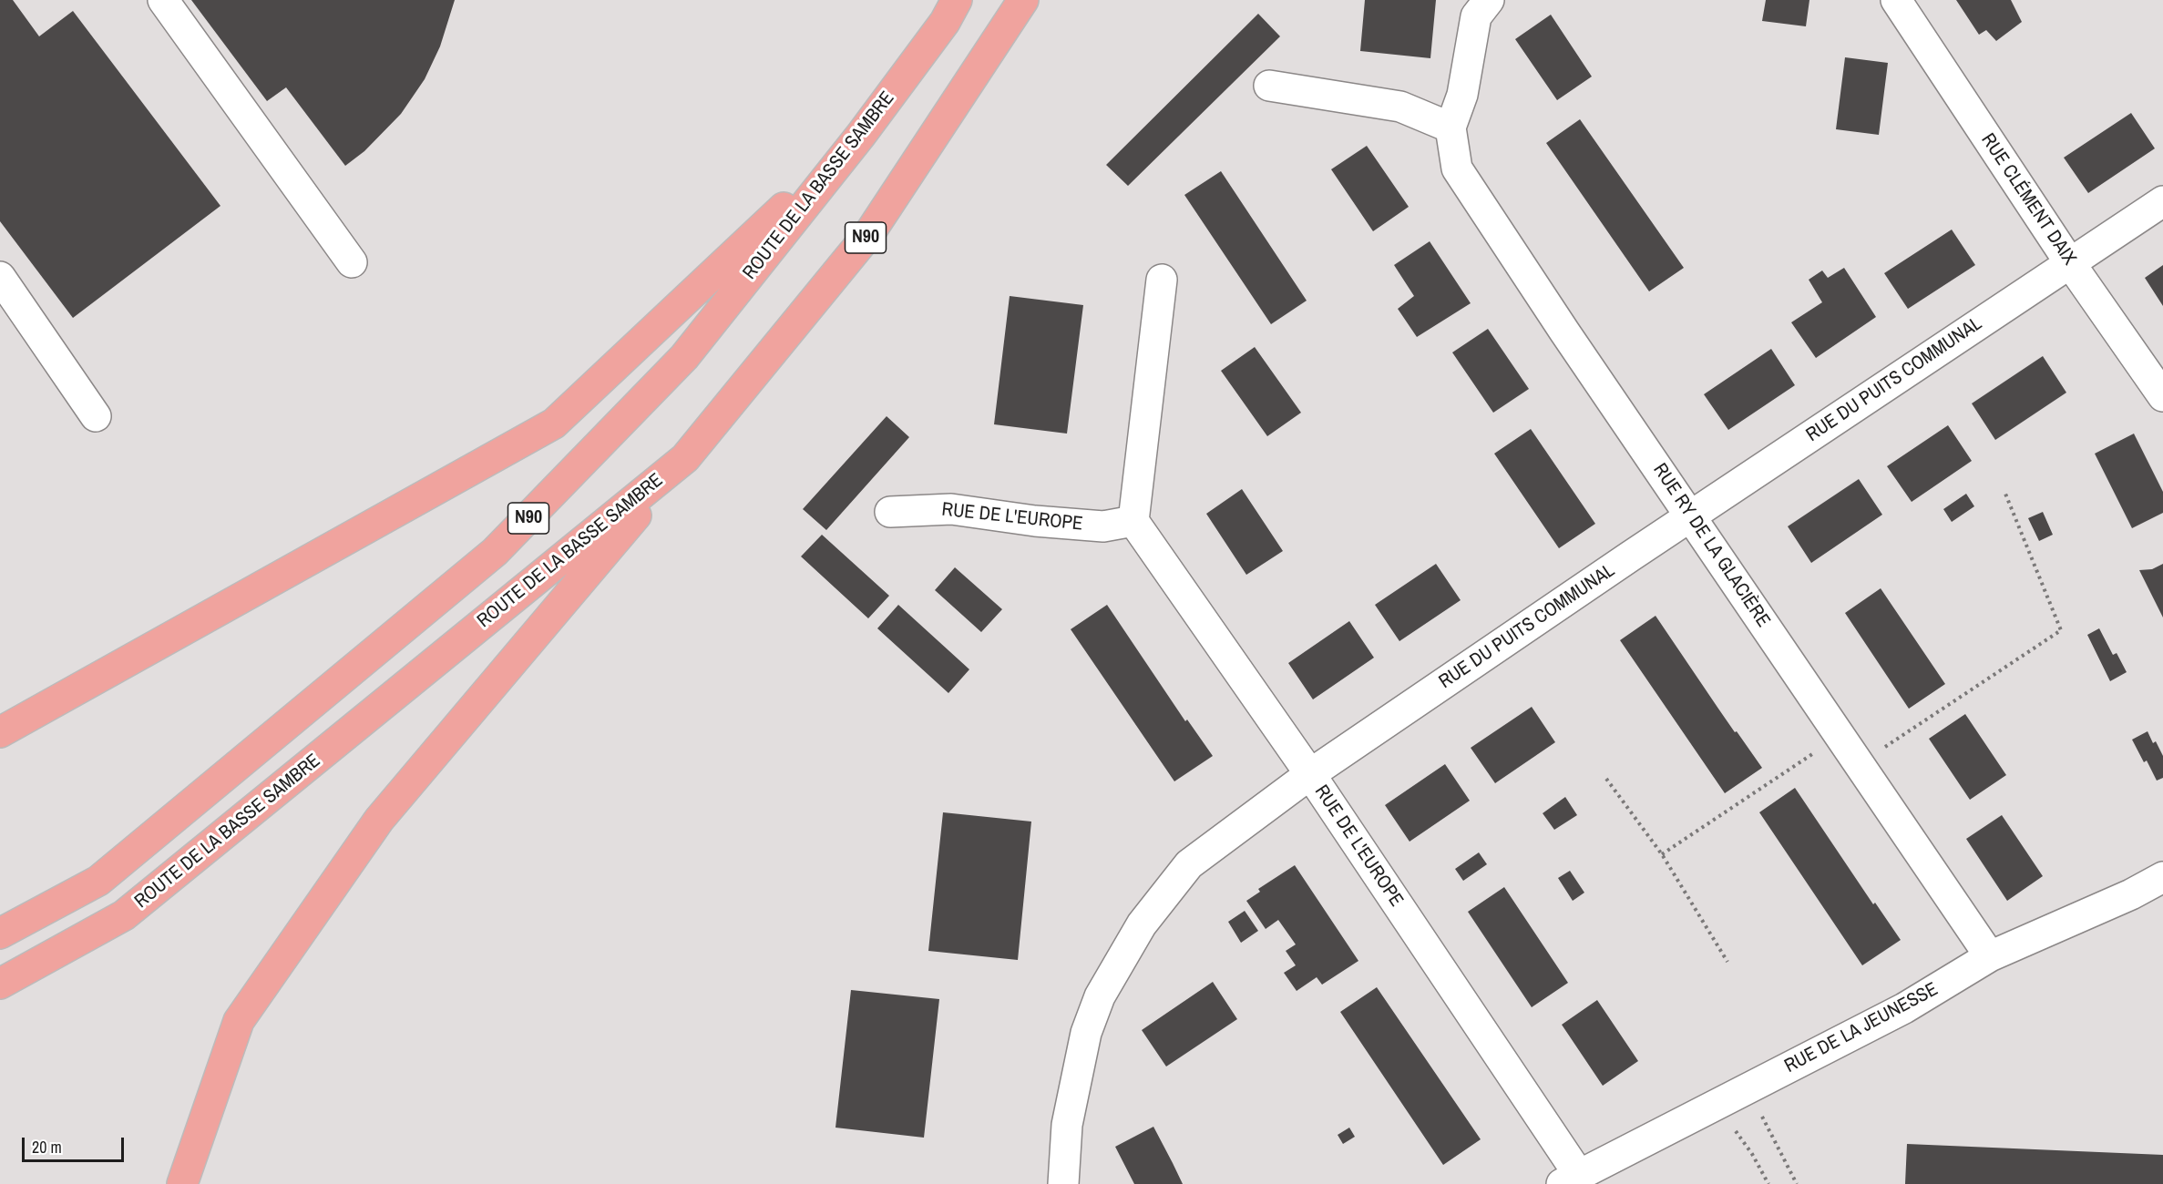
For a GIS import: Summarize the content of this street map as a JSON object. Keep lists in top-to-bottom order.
{
  "streets": {
    "highway": ["ROUTE DE LA BASSE SAMBRE", "N90"],
    "street": [
      "RUE CLÉMENT DAIX",
      "RUE DU PUITS COMMUNAL",
      "RUE DE L'EUROPE",
      "RUE RY DE LA GLACIÈRE",
      "RUE DE LA JEUNESSE"
    ]
  },
  "crossings": [
    ["RUE CLÉMENT DAIX", "RUE DU PUITS COMMUNAL"],
    ["RUE DU PUITS COMMUNAL", "RUE DE L'EUROPE"],
    ["RUE DU PUITS COMMUNAL", "RUE RY DE LA GLACIÈRE"],
    ["RUE DE L'EUROPE", "RUE DE LA JEUNESSE"],
    ["RUE RY DE LA GLACIÈRE", "RUE DE LA JEUNESSE"]
  ],
  "scale_bar": "20 m"
}
